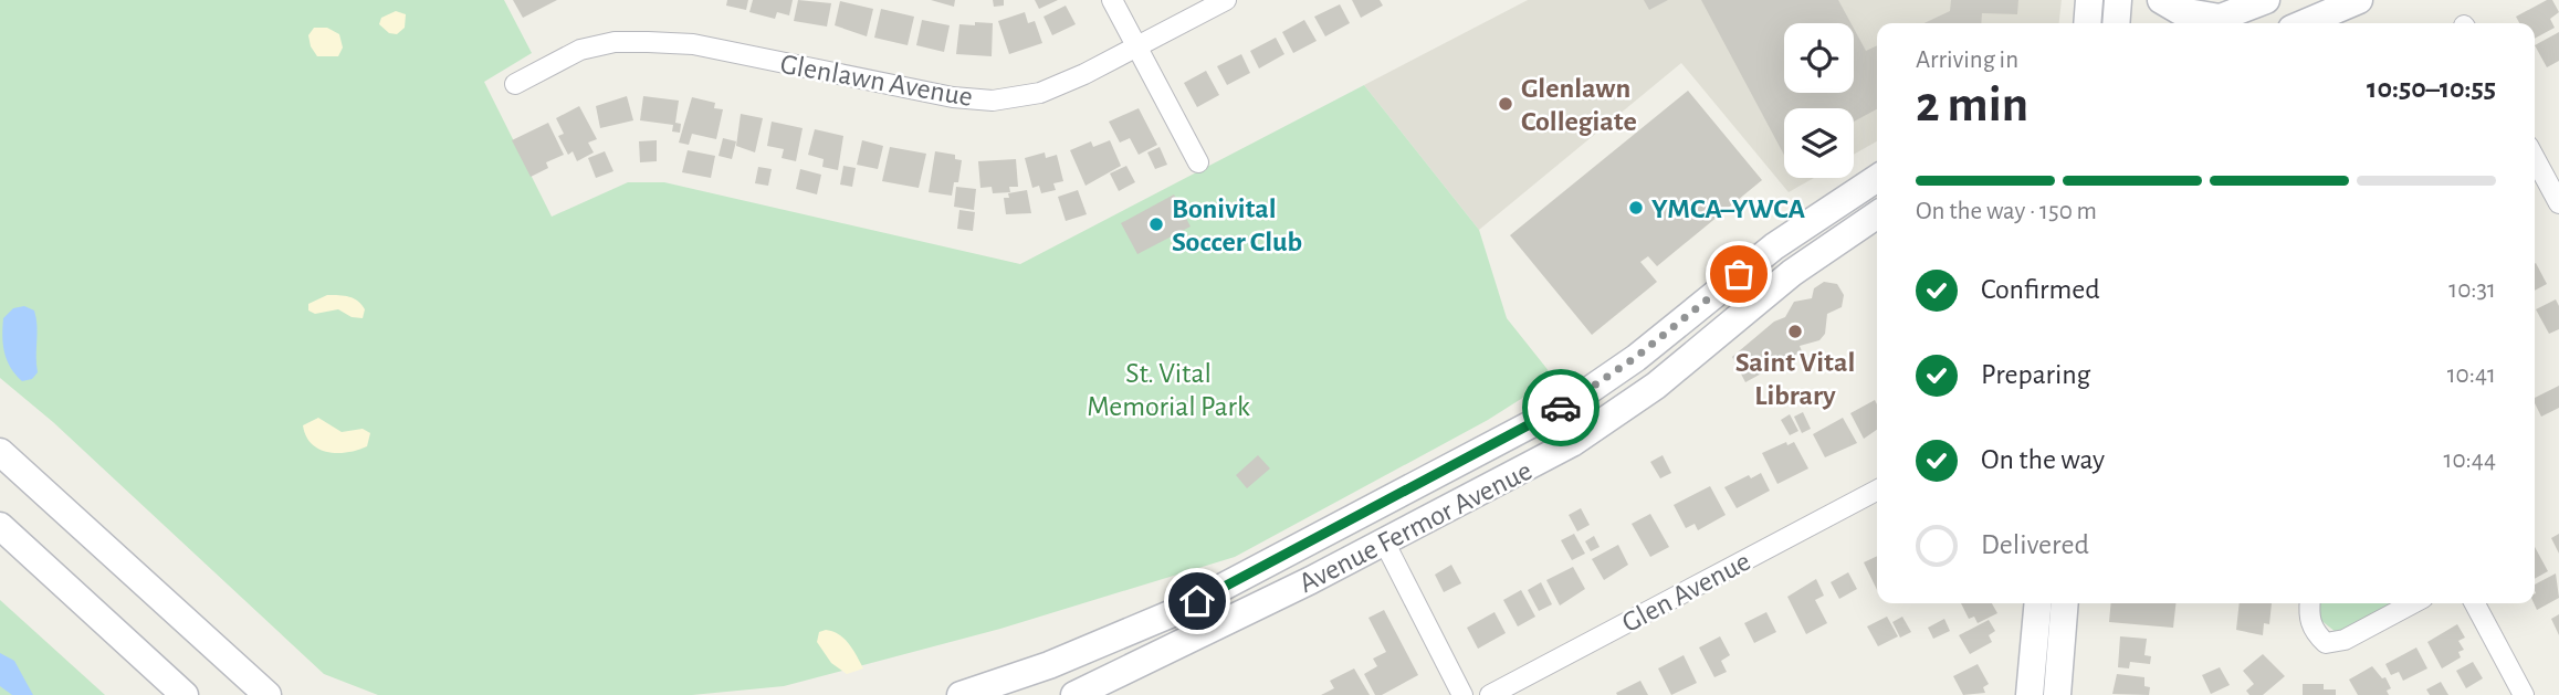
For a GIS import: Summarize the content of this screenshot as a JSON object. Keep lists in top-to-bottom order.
{
  "streets": {
    "main road": ["Avenue Fermor Avenue"],
    "street": ["Glenlawn Avenue", "Glen Avenue"]
  },
  "parks": ["St. Vital Memorial Park"],
  "places": [
    "Glenlawn Collegiate",
    "YMCA–YWCA",
    "Bonivital Soccer Club",
    "Saint Vital Library"
  ],
  "page": {
    "heading": ["2 min", "Arriving in", "10:50–10:55"],
    "bar": "On the way · 150 m",
    "list": [
      ["Confirmed", "10:31"],
      ["Preparing", "10:41"],
      ["On the way", "10:44"],
      "Delivered"
    ]
  }
}
